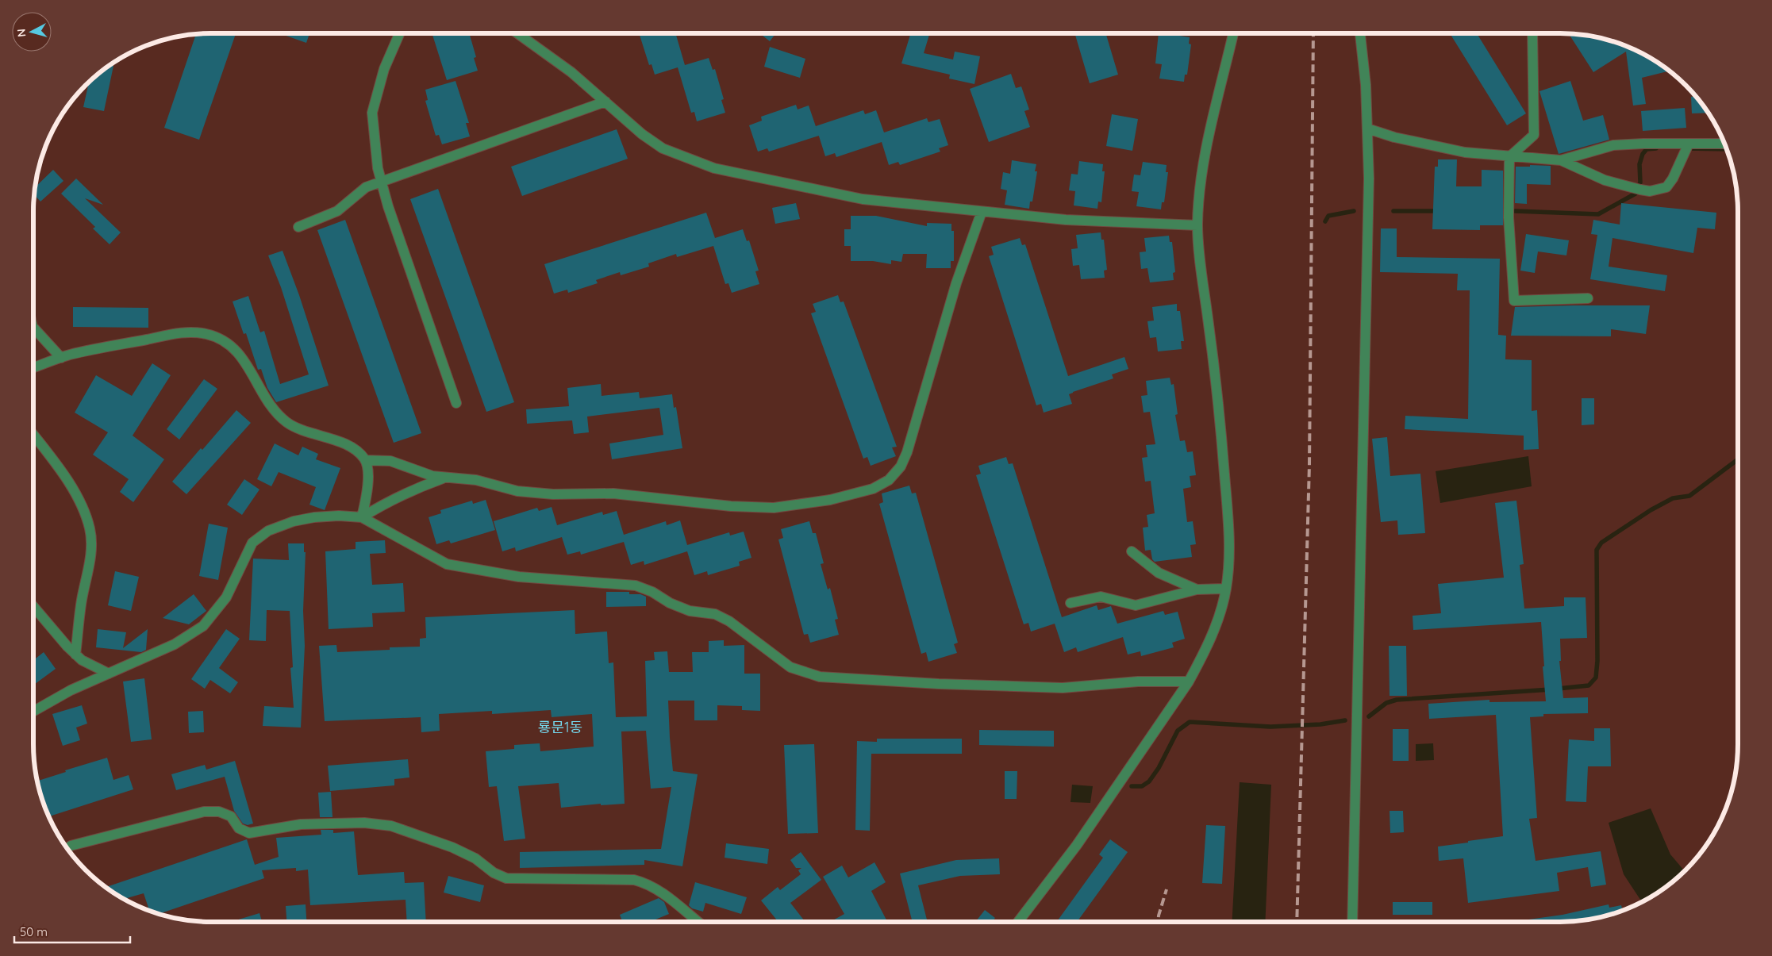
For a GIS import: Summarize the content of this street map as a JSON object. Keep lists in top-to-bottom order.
{
  "districts": ["룡문1동"],
  "scale_bar": "50 m",
  "north": "left"
}
